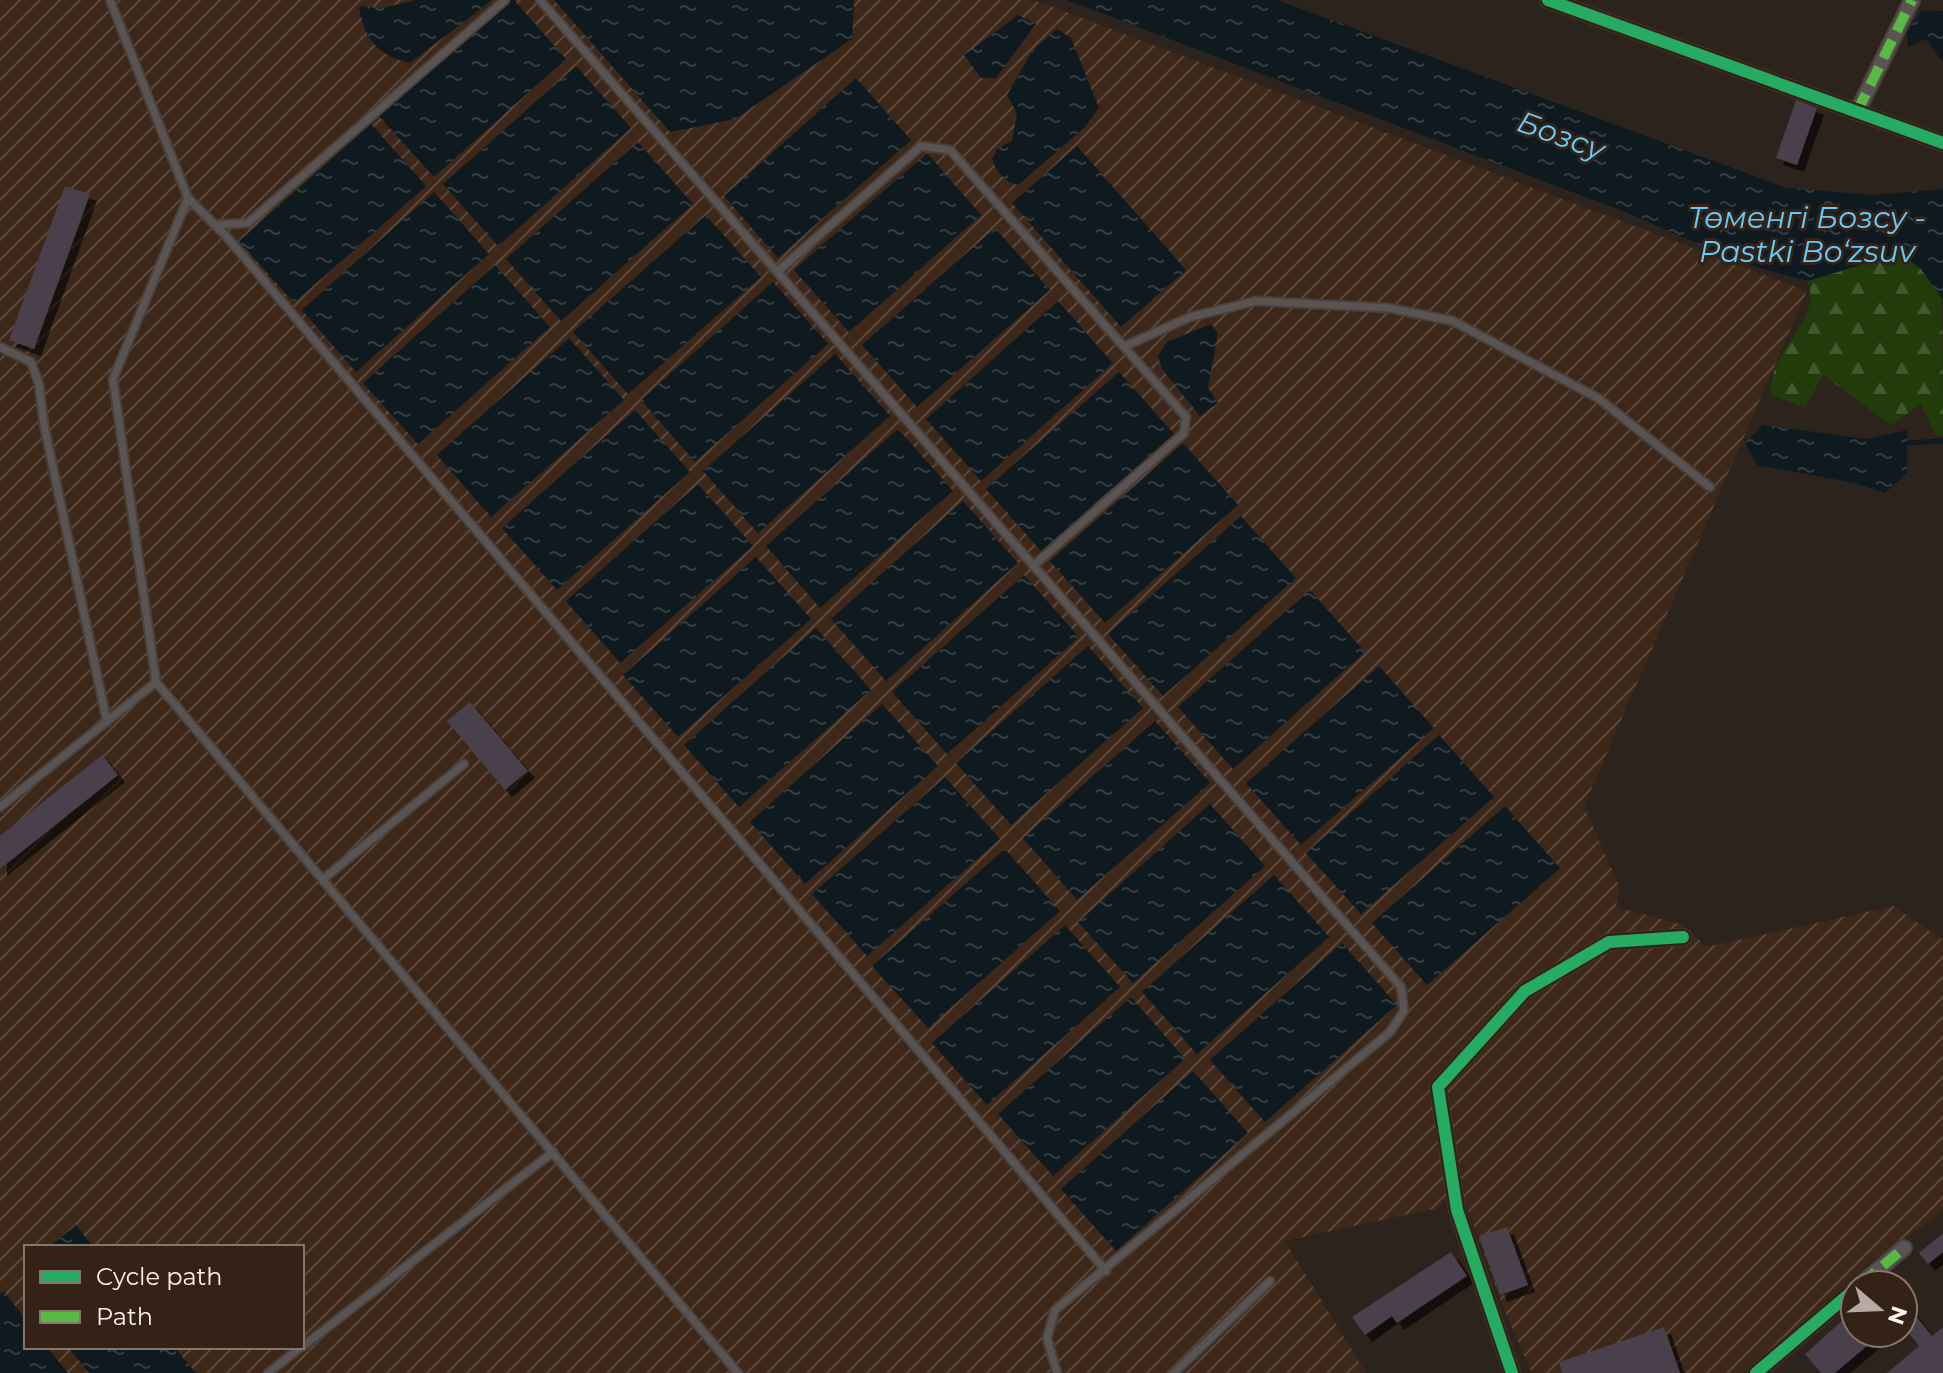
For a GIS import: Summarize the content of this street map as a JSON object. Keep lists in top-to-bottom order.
{
  "water": ["Бозсу", "Төменгі Бозсу - Pastki Boʻzsuv"],
  "legend": ["Cycle path", "Path"],
  "north": "right"
}
